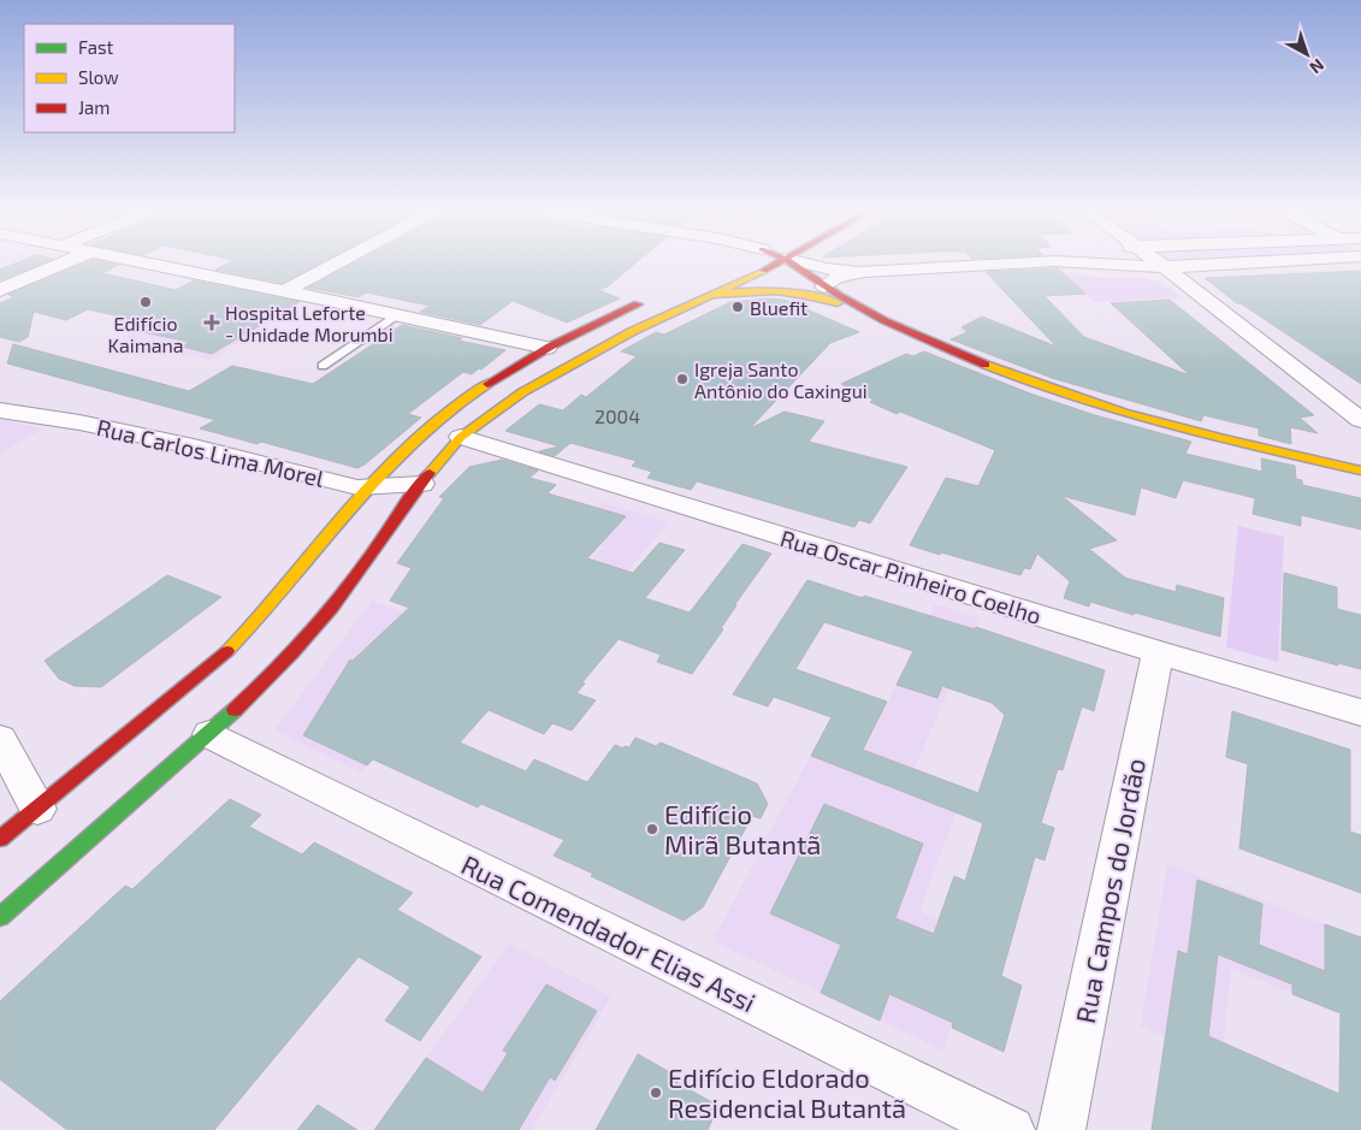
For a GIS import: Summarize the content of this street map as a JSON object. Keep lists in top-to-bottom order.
{
  "streets": {
    "street": [
      "Rua Carlos Lima Morel",
      "Rua Oscar Pinheiro Coelho",
      "Rua Campos do Jordão",
      "Rua Comendador Elias Assi"
    ]
  },
  "crossings": [
    ["Rua Oscar Pinheiro Coelho", "Rua Campos do Jordão"]
  ],
  "places": {
    "other": [
      "Edifício Kaimana",
      "Bluefit",
      "Igreja Santo Antônio do Caxingui",
      "Edifício Mirã Butantã",
      "Edifício Eldorado Residencial Butantã"
    ],
    "health": ["Hospital Leforte - Unidade Morumbi"]
  },
  "house_numbers": ["2004"],
  "legend": ["Fast", "Slow", "Jam"],
  "north": "bottom right"
}
